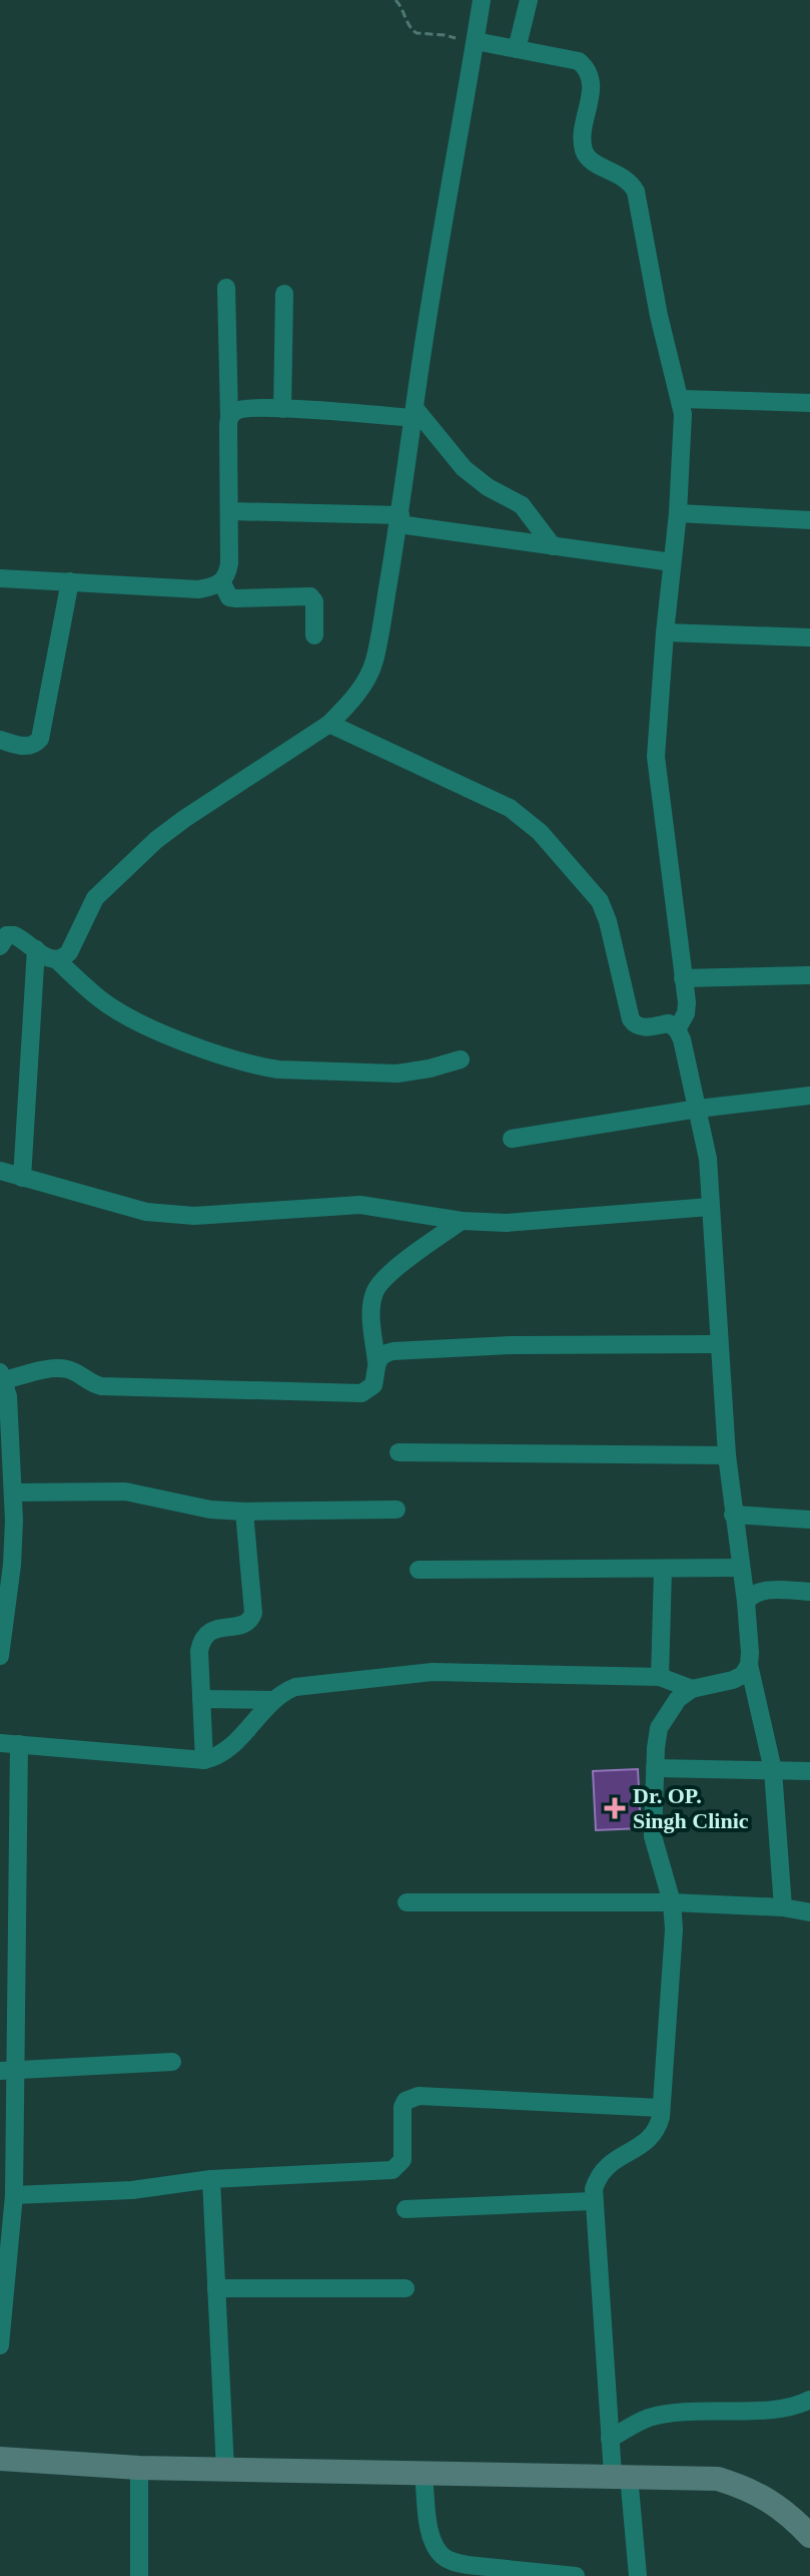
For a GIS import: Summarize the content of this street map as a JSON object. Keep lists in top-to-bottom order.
{
  "places": {
    "health": ["Dr. OP. Singh Clinic"]
  }
}
